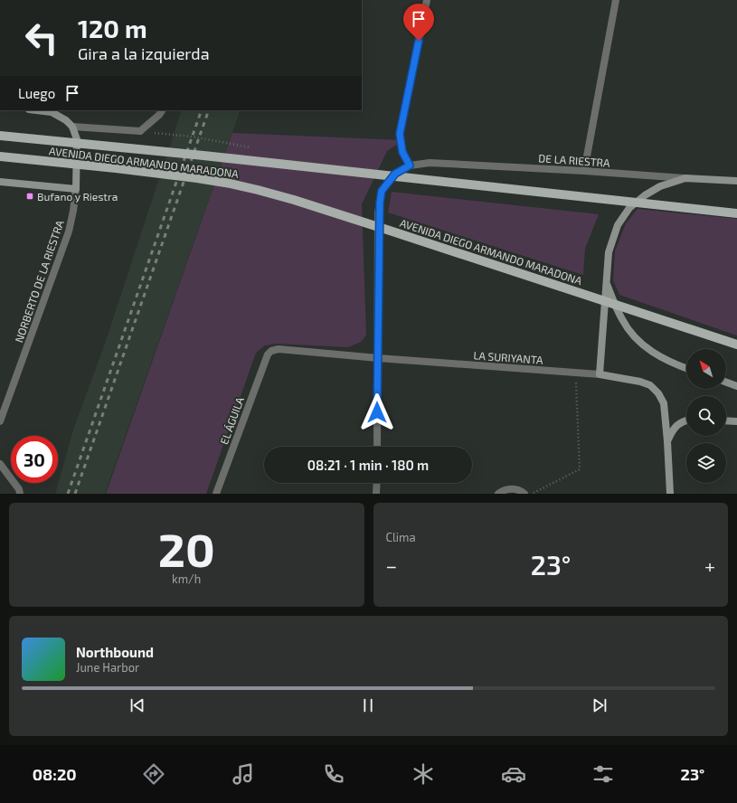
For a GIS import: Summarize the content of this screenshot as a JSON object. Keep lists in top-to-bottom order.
{
  "streets": {
    "main road": ["AVENIDA DIEGO ARMANDO MARADONA"],
    "street": [
      "DE LA RIESTRA",
      "NORBERTO DE LA RIESTRA",
      "LA SURIYANTA",
      "EL ÁGUILA"
    ]
  },
  "crossings": [
    ["LA SURIYANTA", "EL ÁGUILA"]
  ],
  "places": {
    "transit": ["Bufano y Riestra"]
  },
  "north": "top left",
  "page": {
    "turn": ["120 m", "Gira a la izquierda"],
    "then": "Luego",
    "limit": "30",
    "trip": "08:21 · 1 min · 180 m",
    "tile": [
      ["20", "km/h"],
      "Clima"
    ],
    "heat": ["−", "23°", "+"],
    "song": ["Northbound", "June Harbor"],
    "tabs": ["08:20", "23°"]
  }
}
